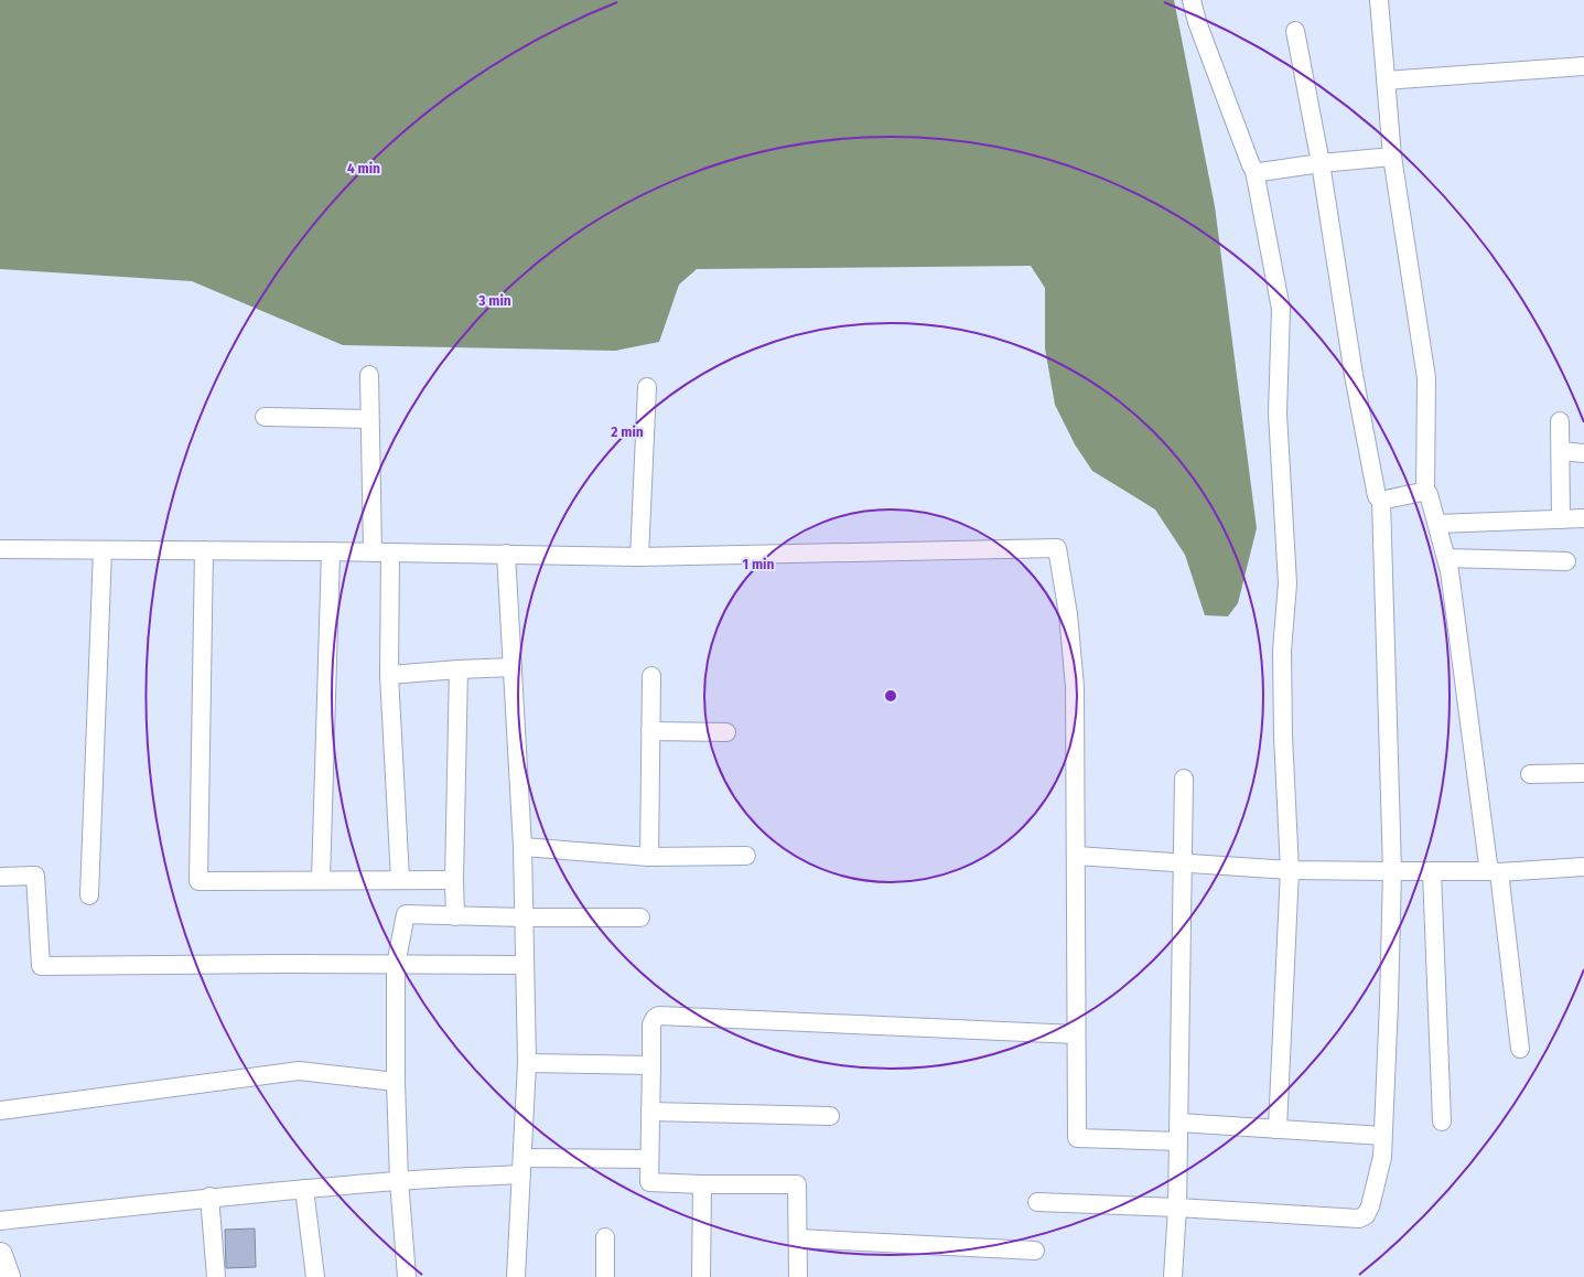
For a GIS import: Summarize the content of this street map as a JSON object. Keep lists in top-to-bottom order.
{
  "rings": [
    "4 min",
    "3 min",
    "2 min",
    "1 min"
  ]
}
